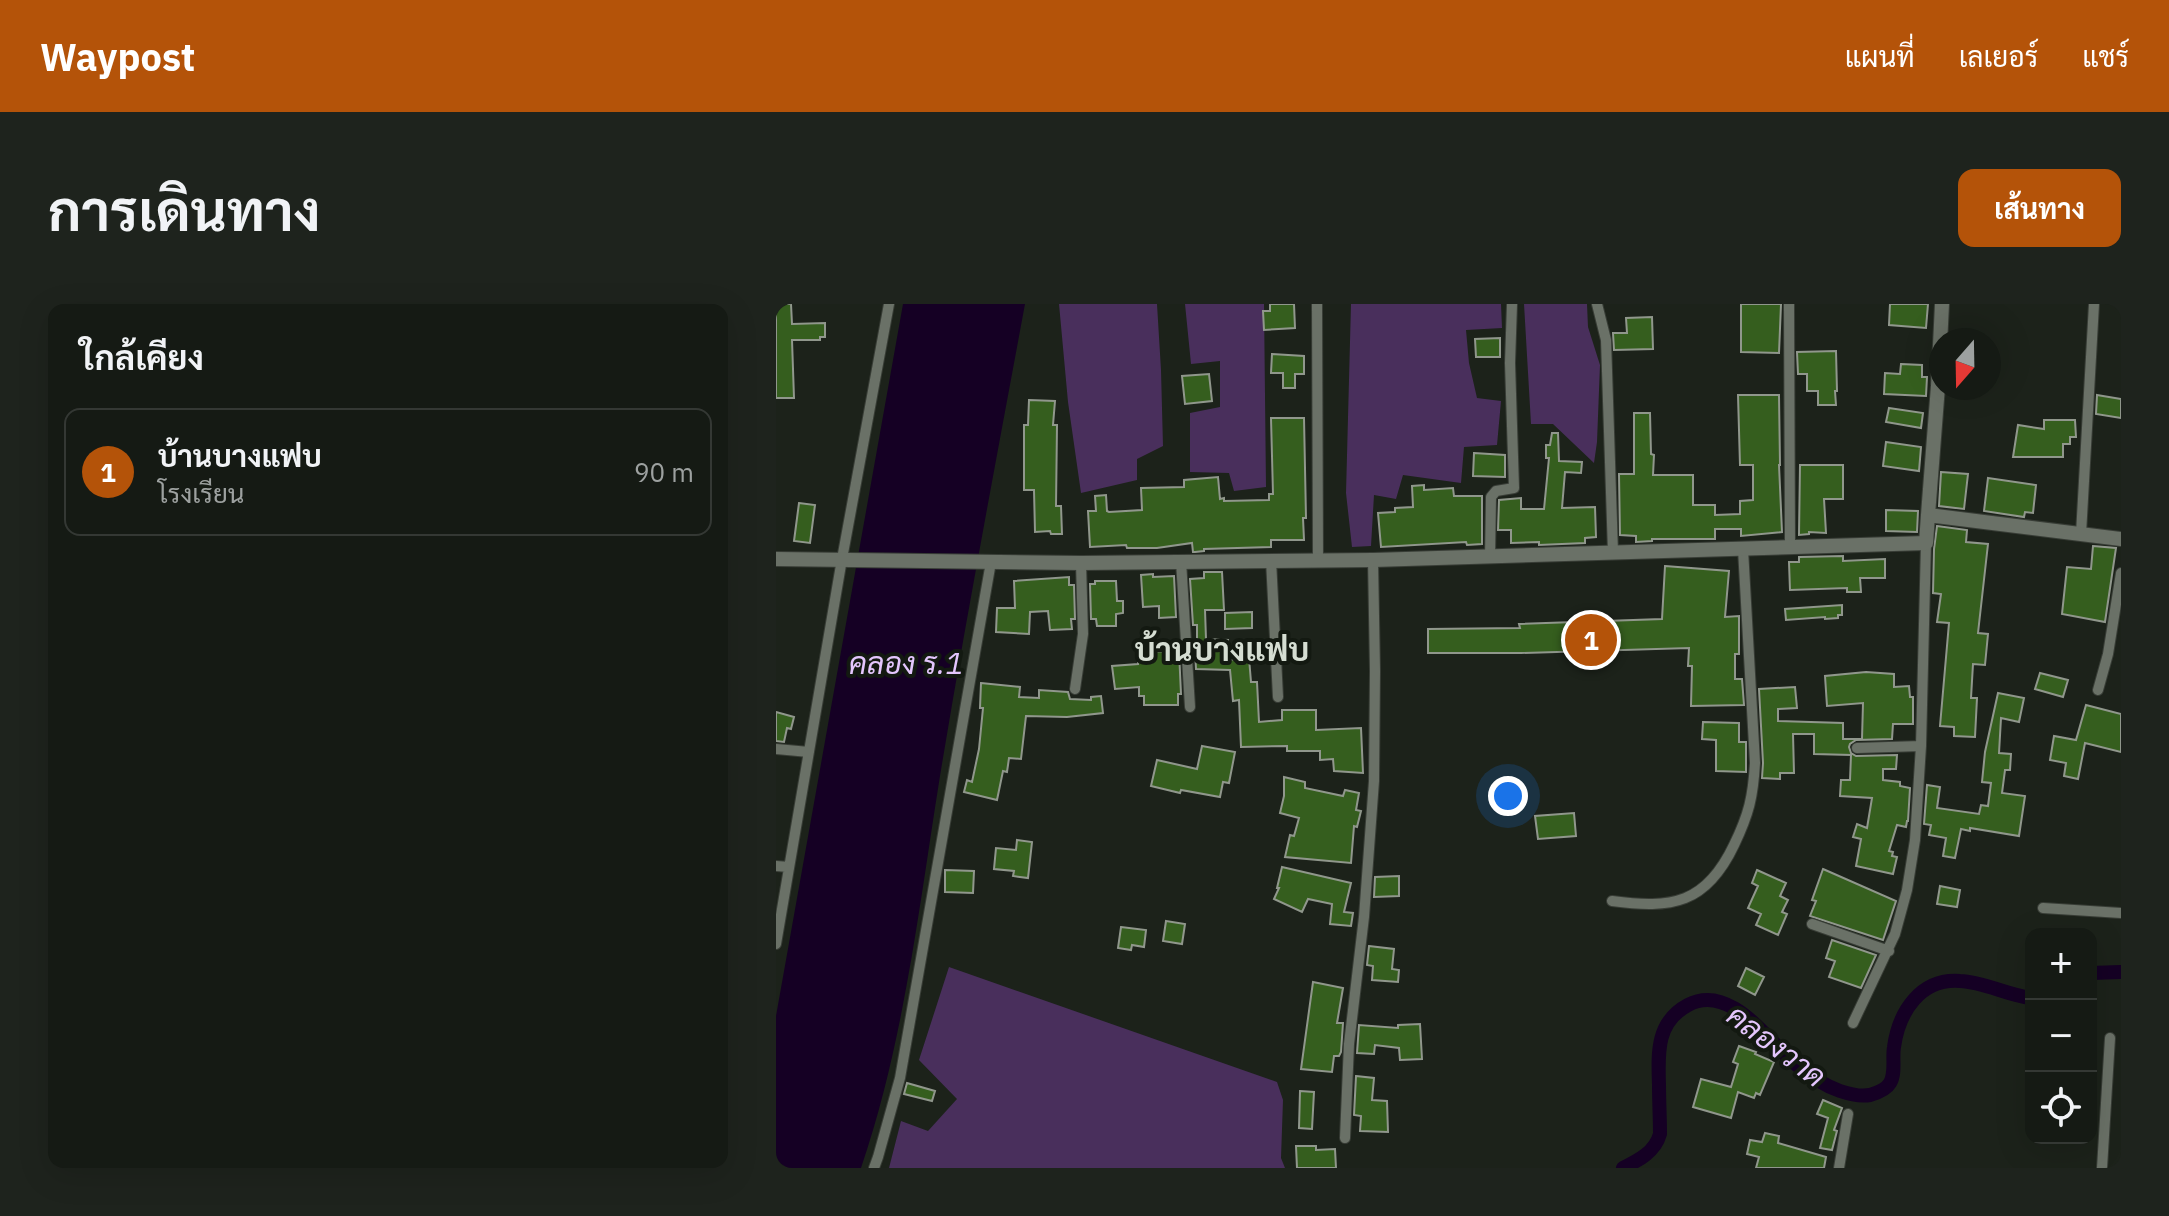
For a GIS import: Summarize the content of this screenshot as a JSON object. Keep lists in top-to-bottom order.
{
  "districts": ["บ้านบางแฟบ"],
  "water": ["คลอง ร.1", "คลองวาด"],
  "north": "bottom",
  "page": {
    "header": "Waypost",
    "nav": ["แผนที่", "เลเยอร์", "แชร์"],
    "buttons": "เส้นทาง",
    "title": "การเดินทาง",
    "heading": "ใกล้เคียง",
    "list": [
      {
        "mark": "1",
        "name": "บ้านบางแฟบ",
        "note": "โรงเรียน",
        "value": "90 m"
      }
    ],
    "pins": "1",
    "map_buttons": ["+", "−"]
  }
}
